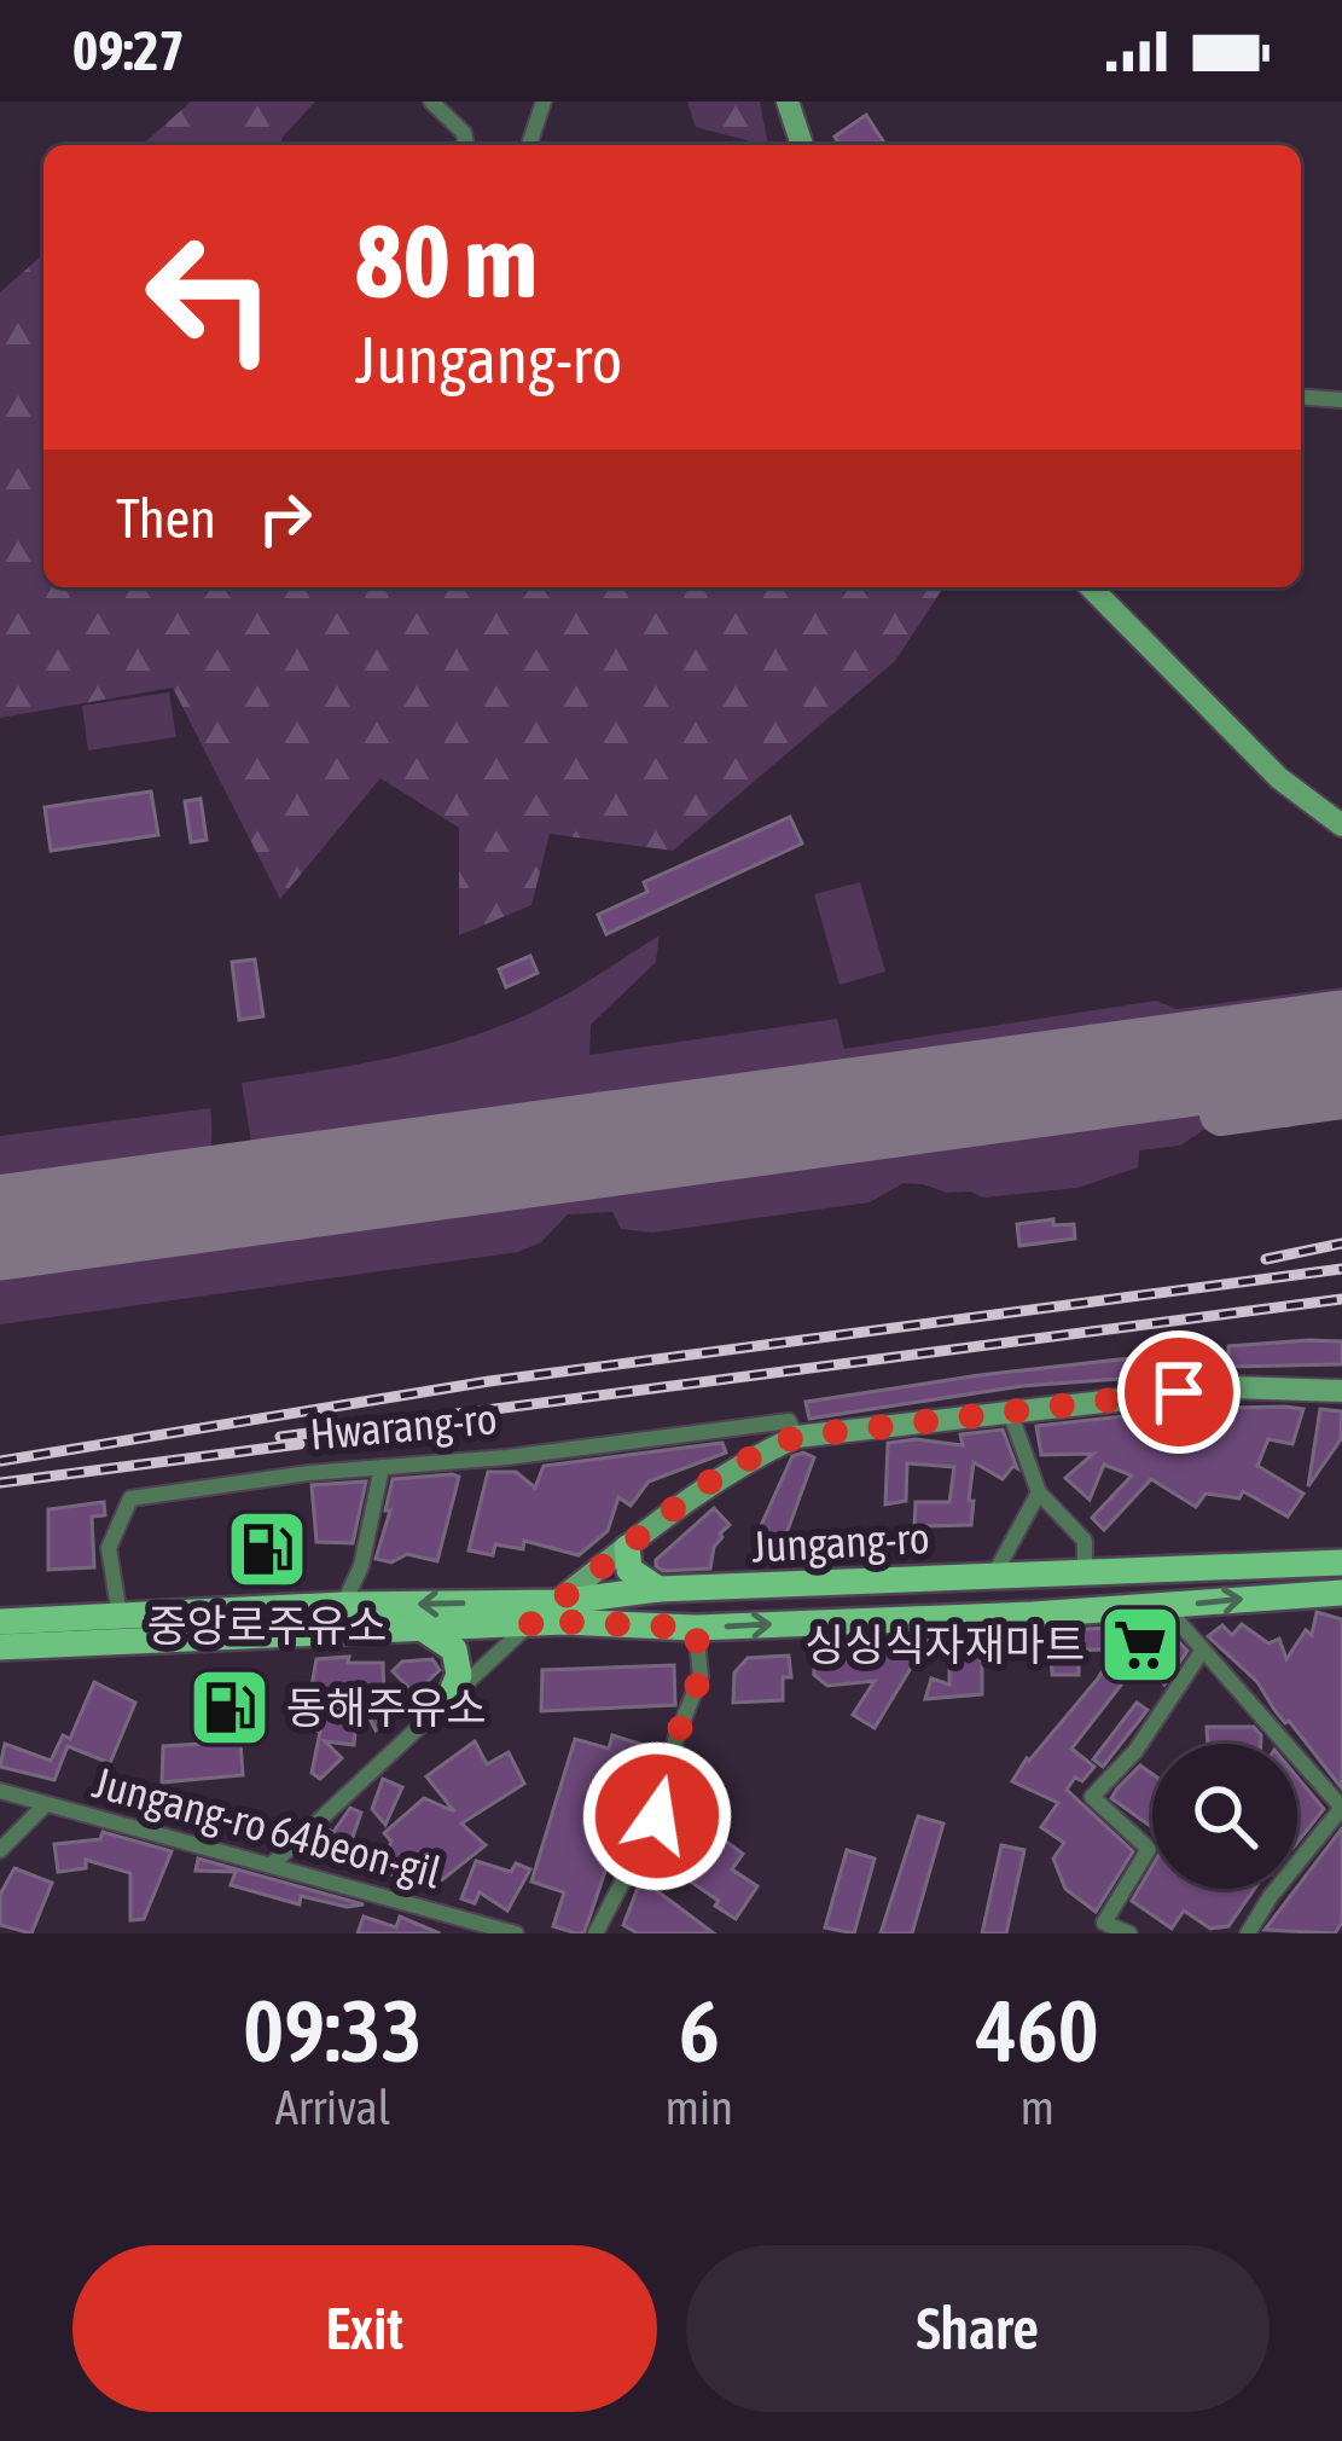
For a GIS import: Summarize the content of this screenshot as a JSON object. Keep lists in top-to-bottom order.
{
  "streets": {
    "main road": ["Hwarang-ro", "Jungang-ro"],
    "street": ["Jungang-ro 64beon-gil"]
  },
  "crossings": [
    ["Hwarang-ro", "Jungang-ro"]
  ],
  "places": {
    "fuel station": ["중앙로주유소", "동해주유소"],
    "supermarket": ["싱싱식자재마트"]
  },
  "page": {
    "status": "09:27",
    "turn": ["80 m", "Jungang-ro"],
    "then": "Then",
    "eta": [
      "09:33",
      "Arrival",
      "6",
      "min",
      "460",
      "m"
    ],
    "buttons": ["Exit", "Share"]
  }
}
